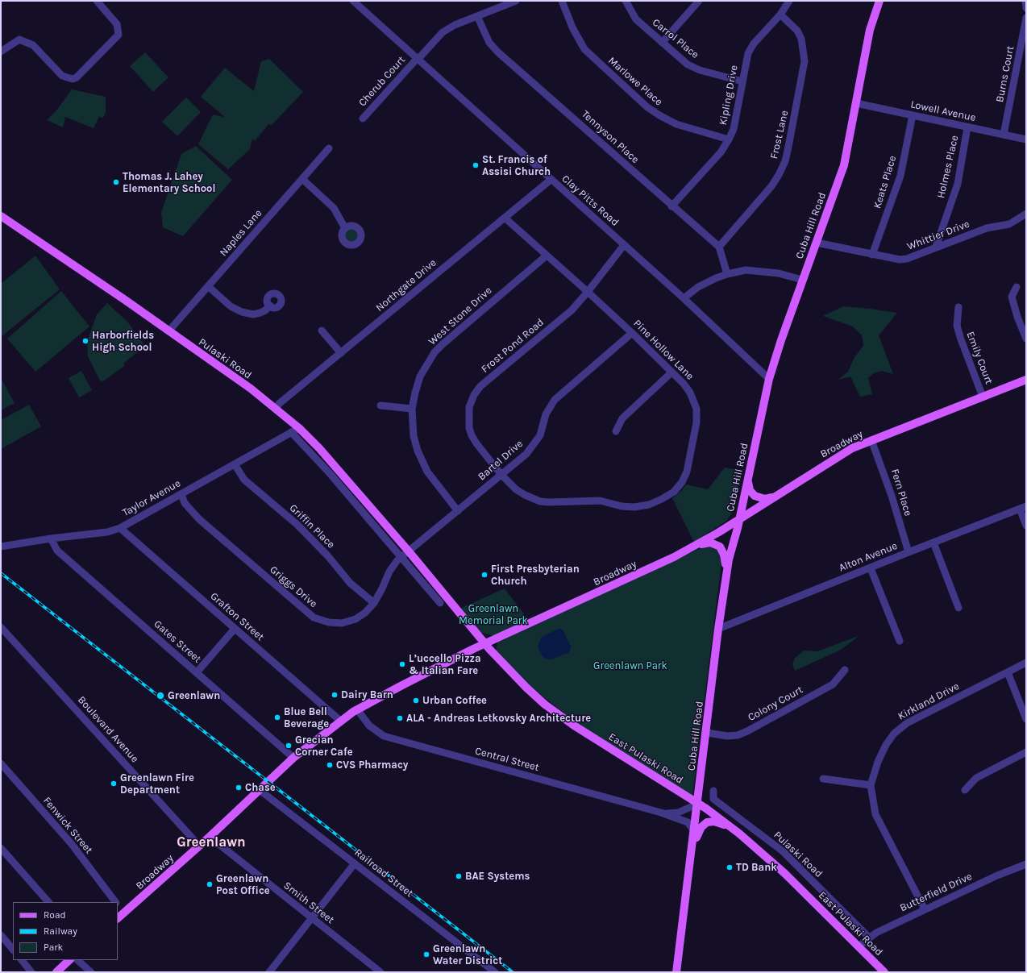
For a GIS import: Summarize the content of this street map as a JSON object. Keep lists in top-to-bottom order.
{
  "streets": {
    "main road": [
      "Cuba Hill Road",
      "Pulaski Road",
      "Broadway",
      "East Pulaski Road"
    ],
    "street": [
      "Carrol Place",
      "Burns Court",
      "Cherub Court",
      "Marlowe Place",
      "Kipling Drive",
      "Lowell Avenue",
      "Frost Lane",
      "Tennyson Place",
      "Holmes Place",
      "Keats Place",
      "Clay Pitts Road",
      "Naples Lane",
      "Whittier Drive",
      "Northgate Drive",
      "West Stone Drive",
      "Frost Pond Road",
      "Pine Hollow Lane",
      "Emily Court",
      "Bartel Drive",
      "Fern Place",
      "Taylor Avenue",
      "Griffin Place",
      "Alton Avenue",
      "Griggs Drive",
      "Grafton Street",
      "Gates Street",
      "Kirkland Drive",
      "Colony Court",
      "Boulevard Avenue",
      "Central Street",
      "Fenwick Street",
      "Railroad Street",
      "Butterfield Drive",
      "Smith Street"
    ]
  },
  "crossings": [
    ["Carrol Place", "Kipling Drive"],
    ["Burns Court", "Lowell Avenue"],
    ["Cherub Court", "Tennyson Place"],
    ["Cherub Court", "Clay Pitts Road"],
    ["Marlowe Place", "Kipling Drive"],
    ["Kipling Drive", "Frost Lane"],
    ["Kipling Drive", "Tennyson Place"],
    ["Lowell Avenue", "Holmes Place"],
    ["Lowell Avenue", "Keats Place"],
    ["Lowell Avenue", "Cuba Hill Road"],
    ["Frost Lane", "Tennyson Place"],
    ["Holmes Place", "Whittier Drive"],
    ["Keats Place", "Whittier Drive"],
    ["Clay Pitts Road", "Cuba Hill Road"],
    ["Clay Pitts Road", "Northgate Drive"],
    ["Clay Pitts Road", "Frost Pond Road"],
    ["Cuba Hill Road", "Whittier Drive"],
    ["Cuba Hill Road", "Broadway"],
    ["Cuba Hill Road", "Alton Avenue"],
    ["Cuba Hill Road", "Colony Court"],
    ["Cuba Hill Road", "East Pulaski Road"],
    ["Cuba Hill Road", "Central Street"],
    ["Naples Lane", "Pulaski Road"],
    ["Northgate Drive", "Pine Hollow Lane"],
    ["Northgate Drive", "Pulaski Road"],
    ["West Stone Drive", "Pine Hollow Lane"],
    ["West Stone Drive", "Bartel Drive"],
    ["Frost Pond Road", "Pine Hollow Lane"],
    ["Frost Pond Road", "Bartel Drive"],
    ["Pine Hollow Lane", "Bartel Drive"],
    ["Emily Court", "Broadway"],
    ["Pulaski Road", "Bartel Drive"],
    ["Pulaski Road", "Taylor Avenue"],
    ["Pulaski Road", "Griggs Drive"],
    ["Pulaski Road", "East Pulaski Road"],
    ["Pulaski Road", "Butterfield Drive"],
    ["Broadway", "Fern Place"],
    ["Broadway", "Grafton Street"],
    ["Broadway", "Gates Street"],
    ["Broadway", "Boulevard Avenue"],
    ["Broadway", "East Pulaski Road"],
    ["Broadway", "Central Street"],
    ["Broadway", "Fenwick Street"],
    ["Broadway", "Railroad Street"],
    ["Broadway", "Smith Street"],
    ["Bartel Drive", "Griggs Drive"],
    ["Bartel Drive", "East Pulaski Road"],
    ["Fern Place", "Alton Avenue"],
    ["Taylor Avenue", "Griffin Place"],
    ["Taylor Avenue", "Griggs Drive"],
    ["Taylor Avenue", "Grafton Street"],
    ["Taylor Avenue", "Gates Street"],
    ["Griffin Place", "Griggs Drive"],
    ["Griggs Drive", "East Pulaski Road"],
    ["Kirkland Drive", "Butterfield Drive"],
    ["East Pulaski Road", "Central Street"],
    ["East Pulaski Road", "Butterfield Drive"]
  ],
  "districts": ["Greenlawn"],
  "parks": ["Greenlawn Memorial Park", "Greenlawn Park"],
  "places": [
    "St. Francis of Assisi Church",
    "Thomas J. Lahey Elementary School",
    "Harborfields High School",
    "First Presbyterian Church",
    "L’uccello Pizza & Italian Fare",
    "Dairy Barn",
    "Greenlawn",
    "Urban Coffee",
    "Blue Bell Beverage",
    "ALA - Andreas Letkovsky Architecture",
    "Grecian Corner Cafe",
    "CVS Pharmacy",
    "Greenlawn Fire Department",
    "Chase",
    "TD Bank",
    "BAE Systems",
    "Greenlawn Post Office",
    "Greenlawn Water District"
  ],
  "legend": ["Road", "Railway", "Park"]
}
